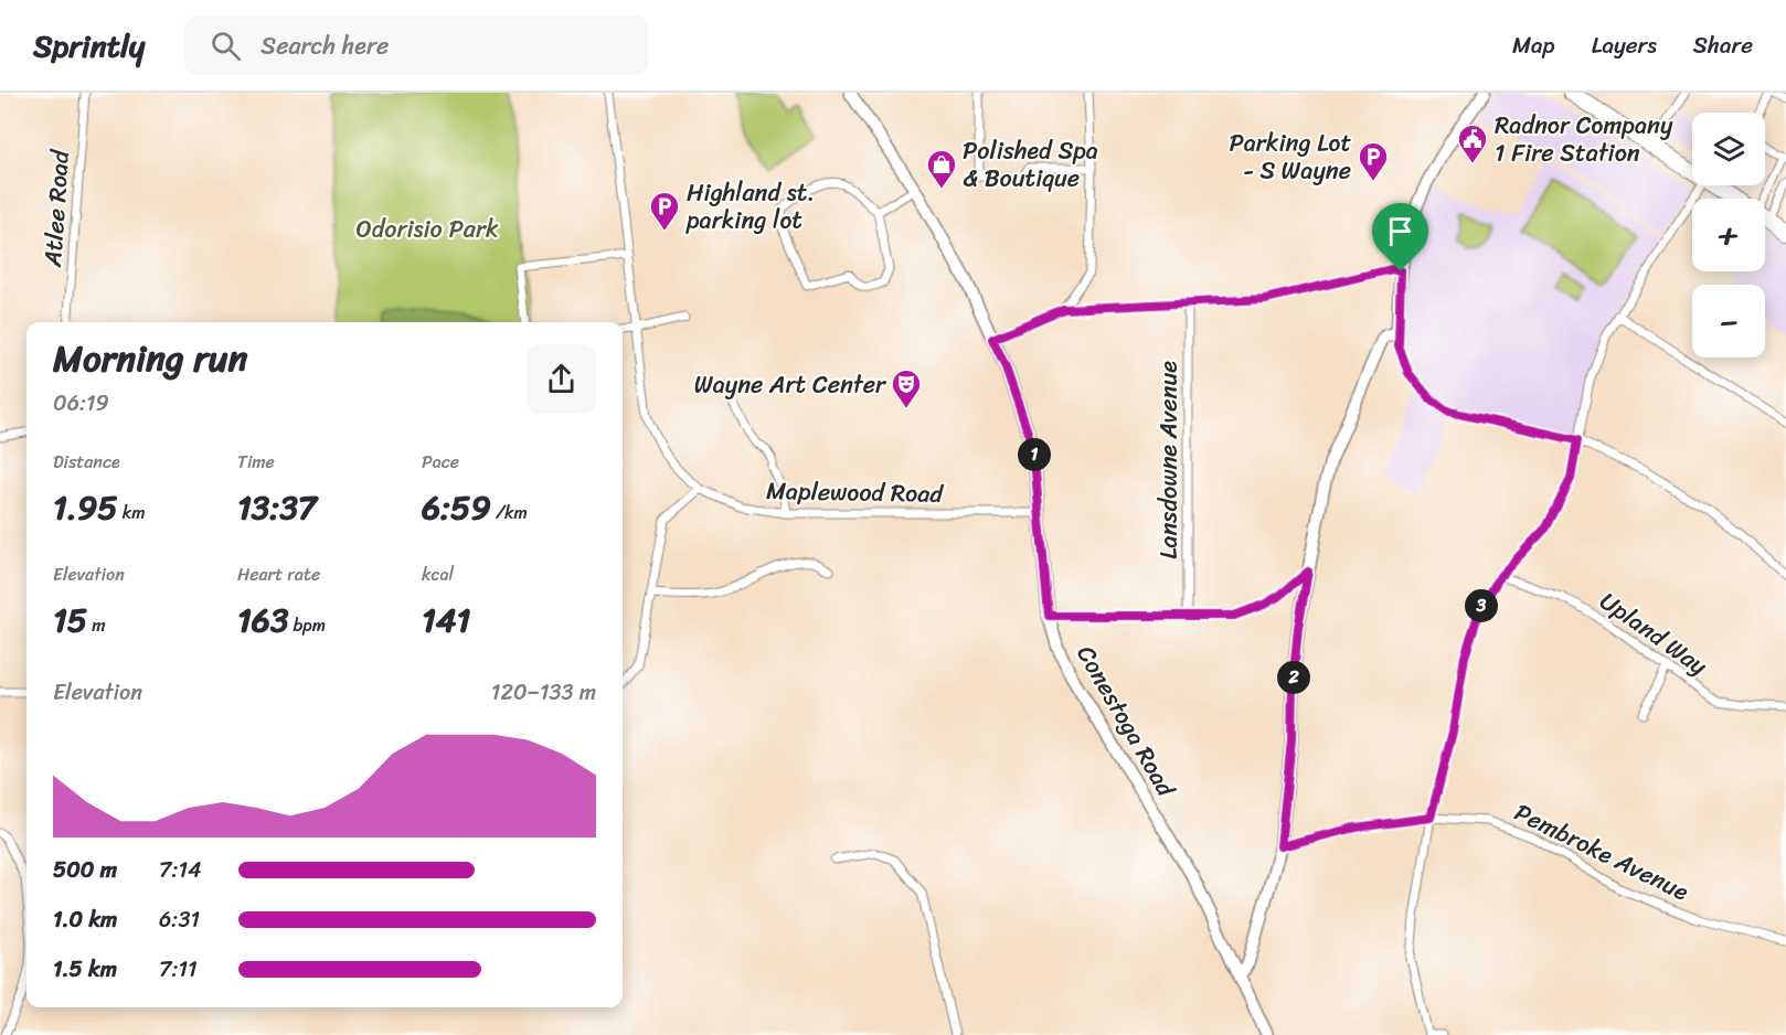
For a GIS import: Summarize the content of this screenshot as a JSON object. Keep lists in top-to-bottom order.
{
  "streets": {
    "main road": ["Conestoga Road"],
    "street": [
      "Atlee Road",
      "Lansdowne Avenue",
      "Maplewood Road",
      "Upland Way",
      "Pembroke Avenue"
    ]
  },
  "crossings": [
    ["Maplewood Road", "Conestoga Road"]
  ],
  "parks": ["Odorisio Park"],
  "places": {
    "public building": ["Radnor Company 1 Fire Station"],
    "parking": ["Parking Lot - S Wayne", "Highland st. parking lot"],
    "shop": ["Polished Spa & Boutique"],
    "theatre": ["Wayne Art Center"]
  },
  "page": {
    "header": "Sprintly",
    "search": "Search here",
    "nav": ["Map", "Layers", "Share"],
    "map_buttons": ["+", "−"],
    "heading": ["Morning run", "06:19"],
    "stats": [
      ["Distance", "1.95 km"],
      ["Time", "13:37"],
      ["Pace", "6:59 /km"],
      ["Elevation", "15 m"],
      ["Heart rate", "163 bpm"],
      ["kcal", "141"]
    ],
    "pins": ["1", "3", "2"],
    "chart": ["Elevation", "120–133 m"],
    "list": [
      {
        "name": "500 m",
        "note": "7:14"
      },
      {
        "name": "1.0 km",
        "note": "6:31"
      },
      {
        "name": "1.5 km",
        "note": "7:11"
      }
    ]
  }
}
